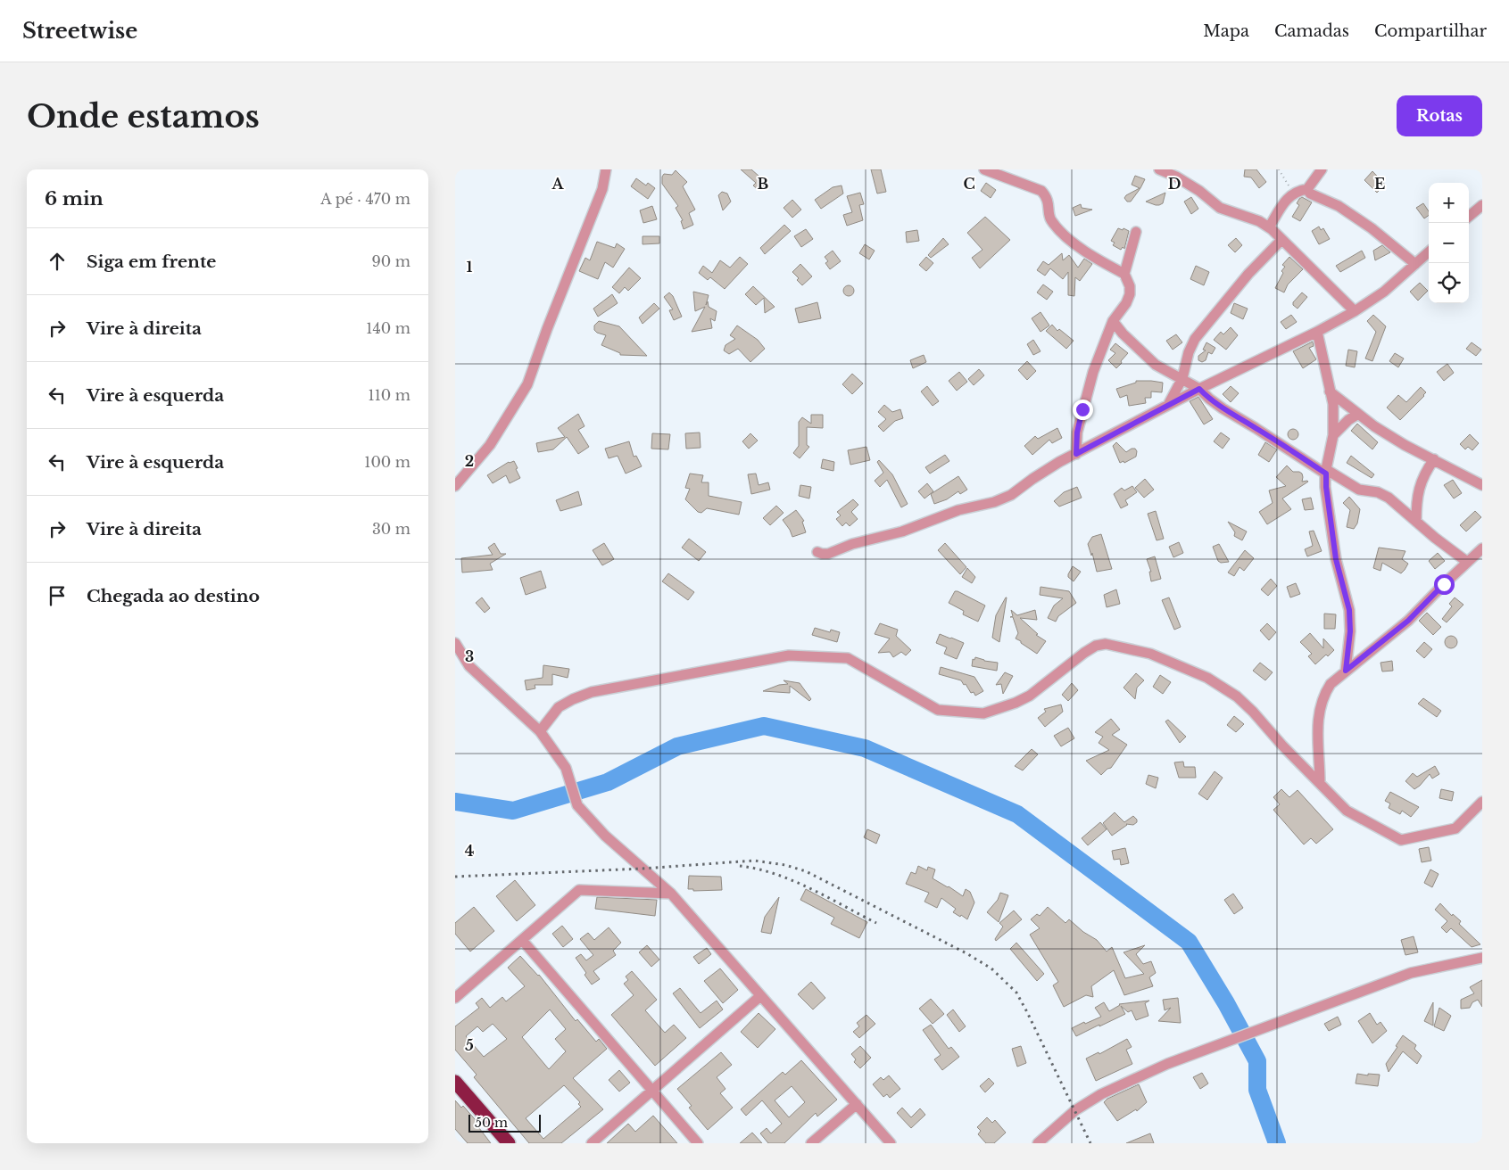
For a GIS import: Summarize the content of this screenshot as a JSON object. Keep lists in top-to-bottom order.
{
  "scale_bar": "50 m",
  "page": {
    "header": "Streetwise",
    "nav": ["Mapa", "Camadas", "Compartilhar"],
    "buttons": "Rotas",
    "title": "Onde estamos",
    "heading": ["6 min", "A pé · 470 m"],
    "map_buttons": ["+", "−"],
    "list": [
      ["Siga em frente", "90 m"],
      ["Vire à direita", "140 m"],
      ["Vire à esquerda", "110 m"],
      ["Vire à esquerda", "100 m"],
      ["Vire à direita", "30 m"],
      "Chegada ao destino"
    ],
    "scale": "50 m"
  },
  "grid": {
    "columns": [
      "A",
      "B",
      "C",
      "D",
      "E"
    ],
    "rows": [
      "1",
      "2",
      "3",
      "4",
      "5"
    ]
  }
}
